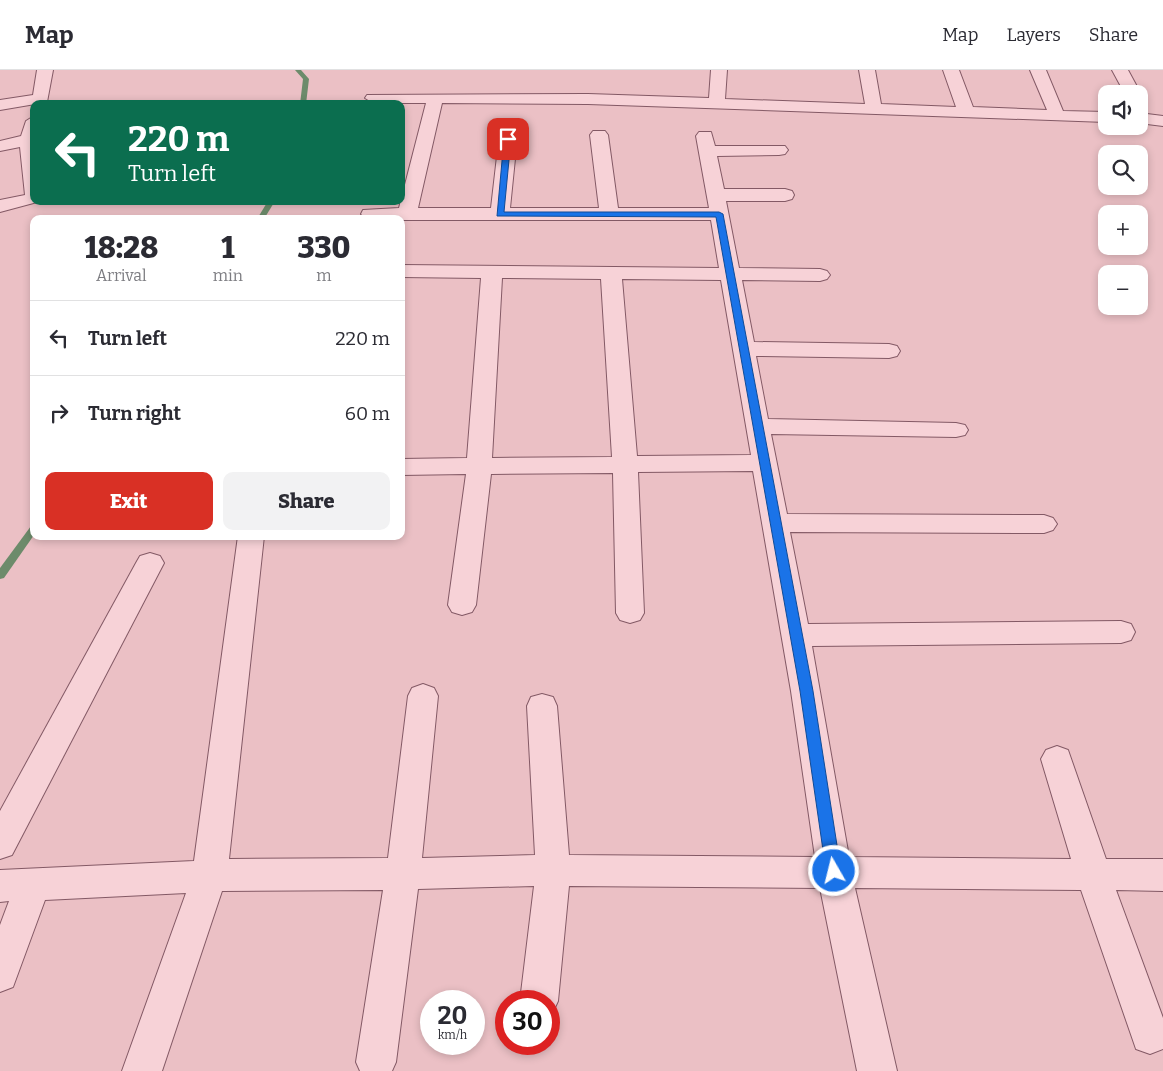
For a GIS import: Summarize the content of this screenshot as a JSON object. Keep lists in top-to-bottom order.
{
  "page": {
    "header": "Map",
    "nav": ["Map", "Layers", "Share"],
    "map_buttons": ["+", "−"],
    "turn": ["220 m", "Turn left"],
    "eta": [
      "18:28",
      "Arrival",
      "1",
      "min",
      "330",
      "m"
    ],
    "list": [
      {
        "name": "Turn left",
        "value": "220 m"
      },
      {
        "name": "Turn right",
        "value": "60 m"
      }
    ],
    "buttons": ["Exit", "Share"],
    "speed": "20 km/h",
    "limit": "30"
  }
}
